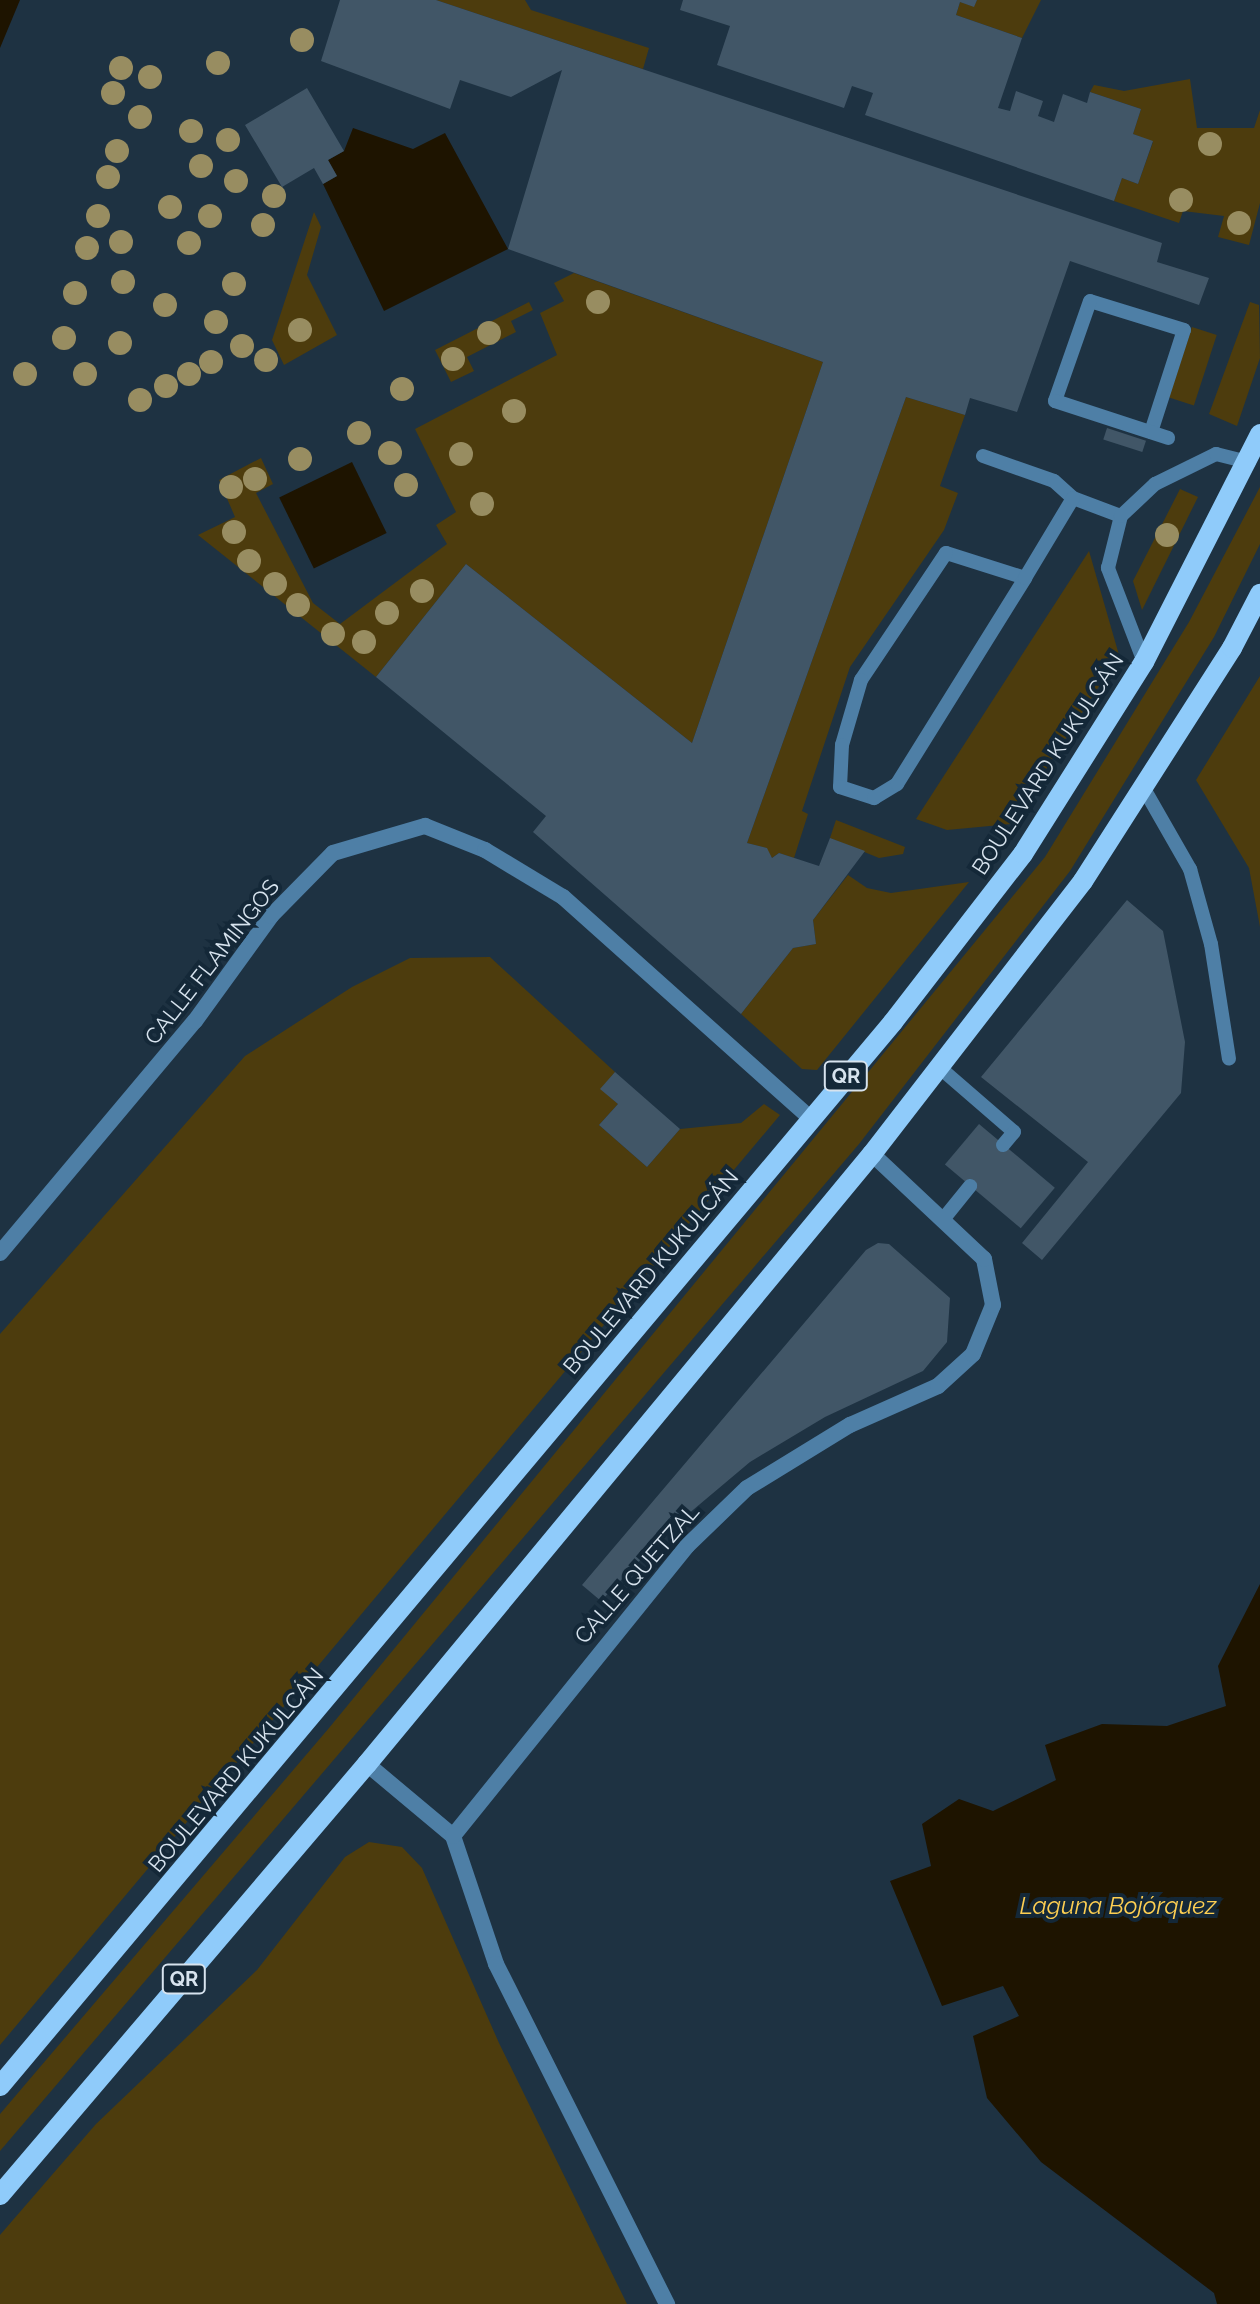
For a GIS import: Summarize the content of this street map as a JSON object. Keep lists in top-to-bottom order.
{
  "streets": {
    "main road": ["BOULEVARD KUKULCÁN", "QR"],
    "street": ["CALLE FLAMINGOS", "CALLE QUETZAL"]
  },
  "crossings": [
    ["BOULEVARD KUKULCÁN", "CALLE FLAMINGOS"],
    ["QR", "CALLE QUETZAL"]
  ],
  "water": ["Laguna Bojórquez"]
}
